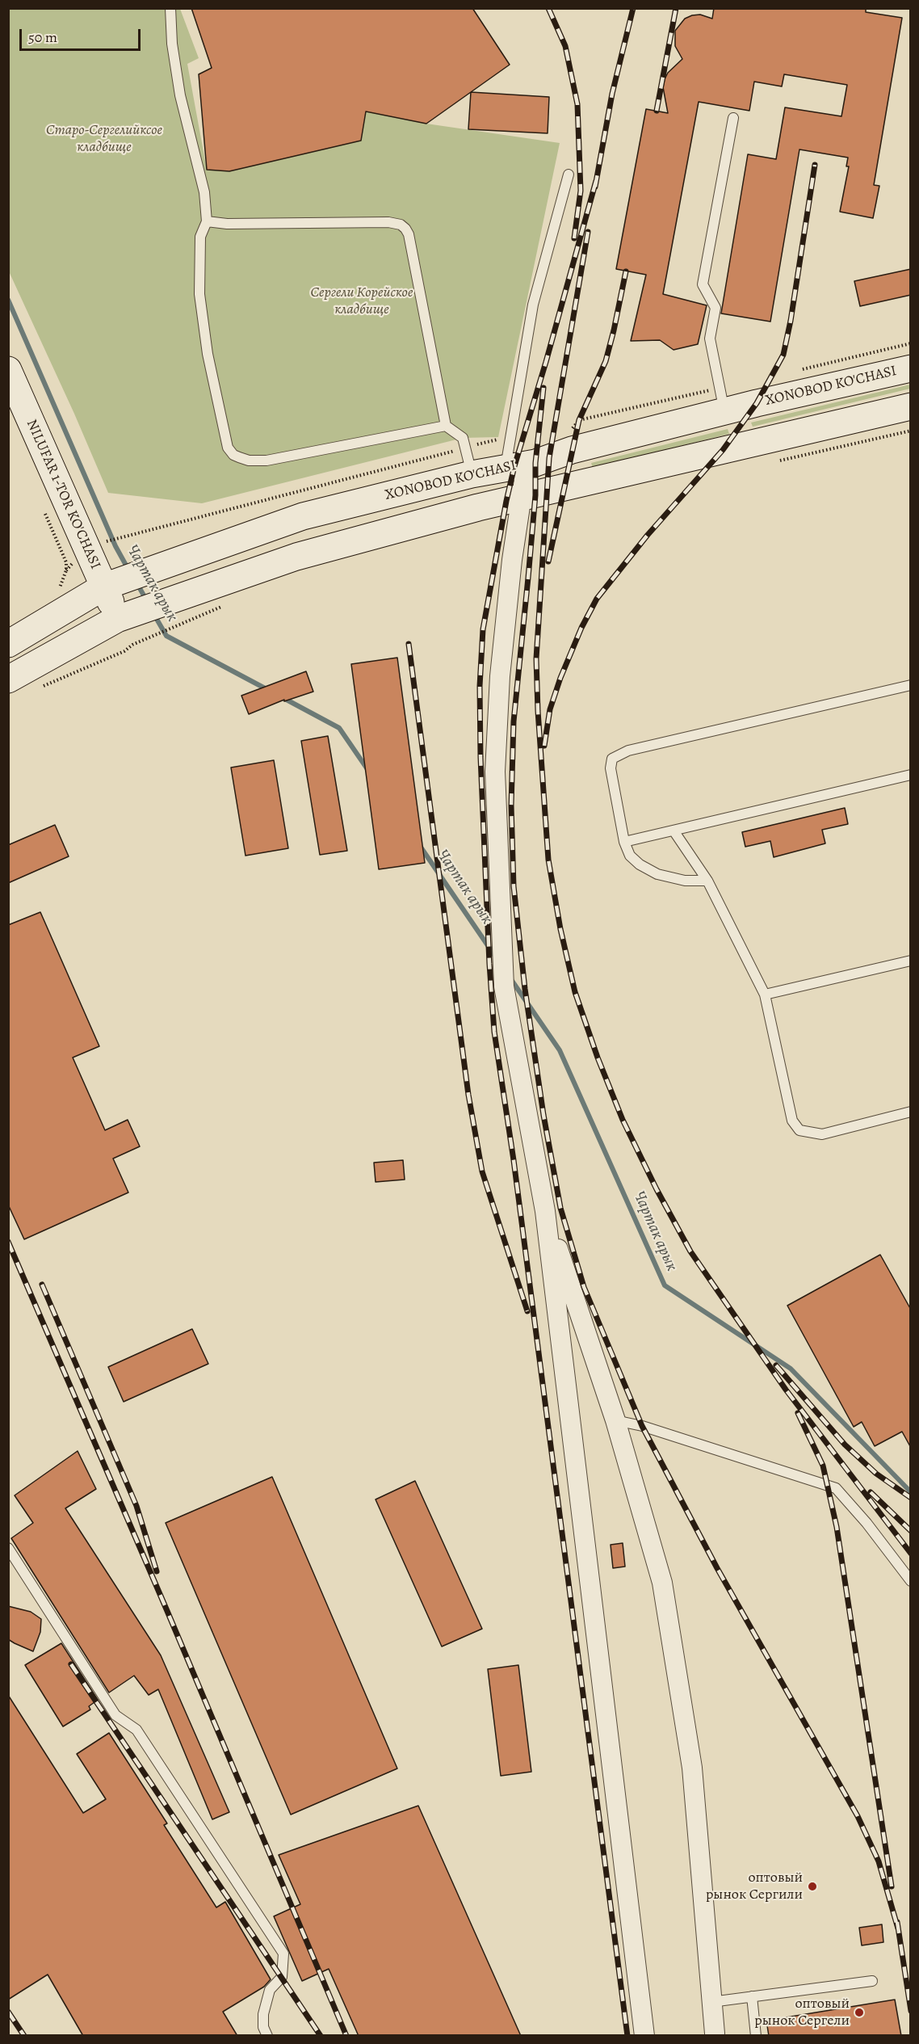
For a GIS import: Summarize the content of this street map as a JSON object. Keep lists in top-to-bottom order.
{
  "streets": {
    "street": ["XONOBOD KO'CHASI", "NILUFAR 1-TOR KO'CHASI"]
  },
  "crossings": [
    ["XONOBOD KO'CHASI", "NILUFAR 1-TOR KO'CHASI"]
  ],
  "water": ["Чартак арык"],
  "parks": ["Старо-Сергелийксое кладбище", "Сергели Корейское кладбище"],
  "places": ["оптовый рынок Сергили", "оптовый рынок Сергели"],
  "scale_bar": "50 m"
}
